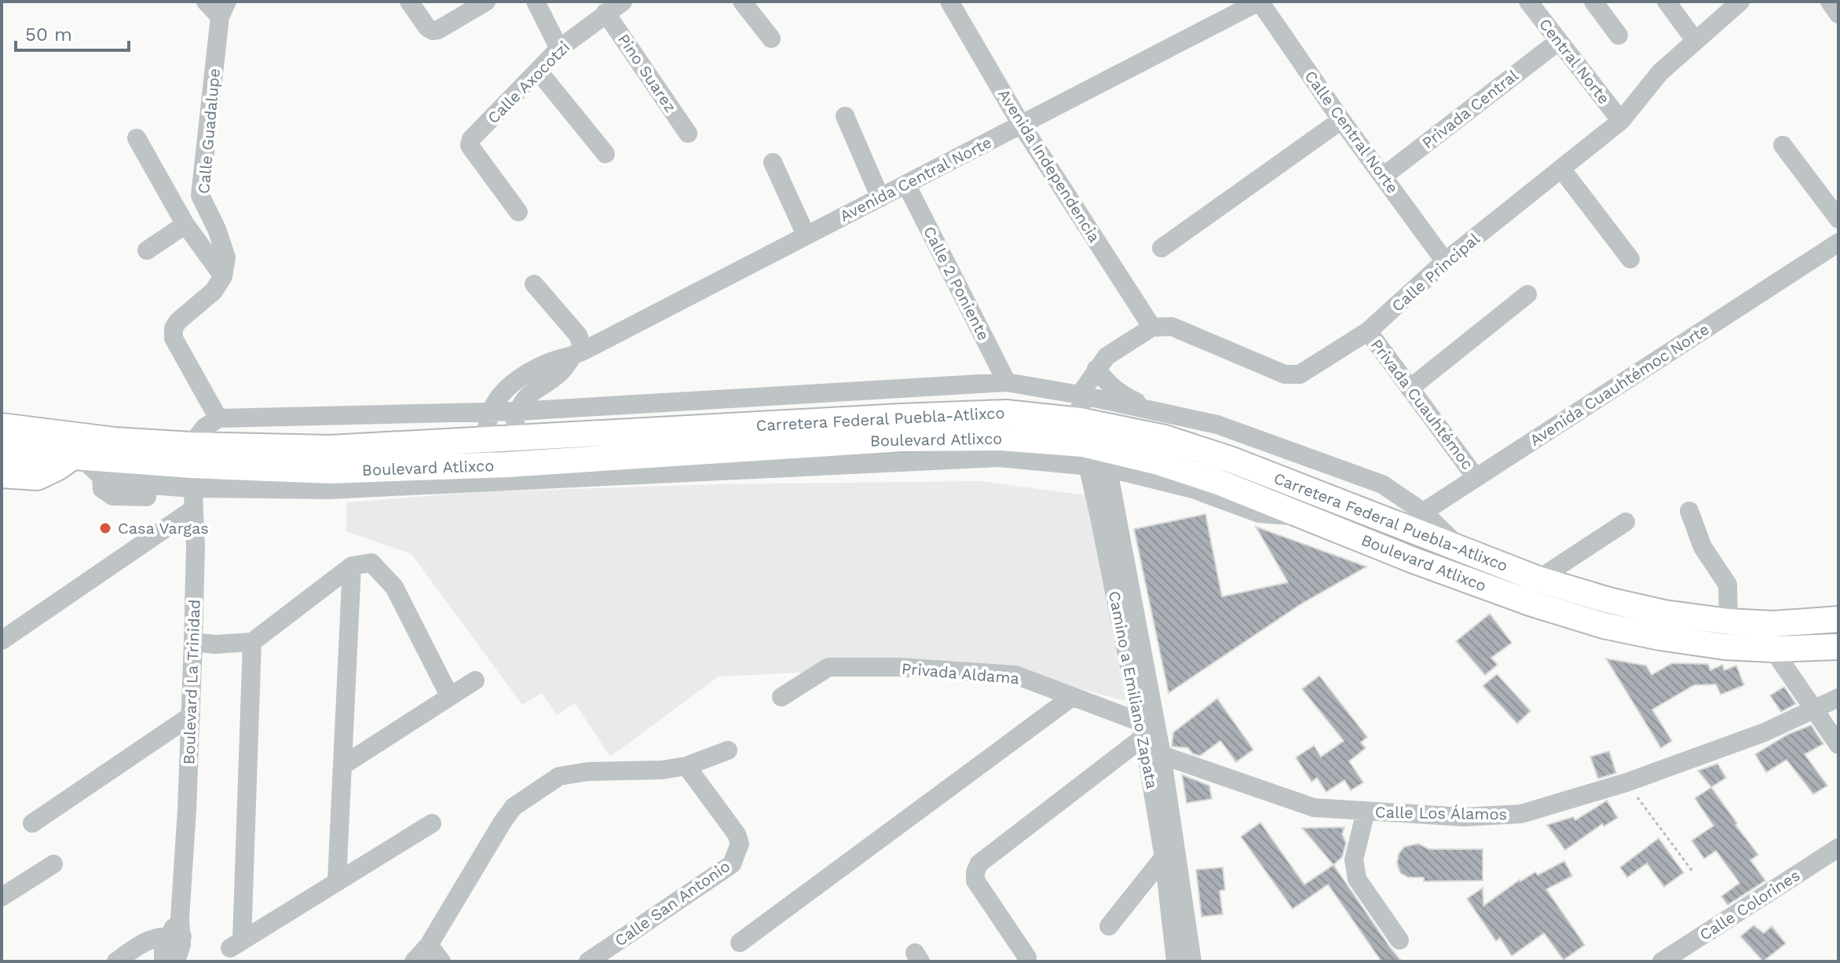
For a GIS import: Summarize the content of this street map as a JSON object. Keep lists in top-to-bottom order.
{
  "streets": {
    "main road": ["Carretera Federal Puebla-Atlixco", "Boulevard Atlixco"],
    "street": [
      "Central Norte",
      "Pino Suarez",
      "Calle Axocotzi",
      "Privada Central",
      "Calle Guadalupe",
      "Calle Central Norte",
      "Avenida Independencia",
      "Avenida Central Norte",
      "Calle Principal",
      "Calle 2 Poniente",
      "Avenida Cuauhtémoc Norte",
      "Privada Cuauhtémoc",
      "Privada Aldama",
      "Boulevard La Trinidad",
      "Camino a Emiliano Zapata",
      "Calle Los Álamos",
      "Calle San Antonio",
      "Calle Colorines"
    ]
  },
  "crossings": [
    ["Central Norte", "Privada Central"],
    ["Central Norte", "Calle Principal"],
    ["Pino Suarez", "Calle Axocotzi"],
    ["Privada Central", "Calle Central Norte"],
    ["Calle Central Norte", "Avenida Central Norte"],
    ["Calle Central Norte", "Calle Principal"],
    ["Avenida Independencia", "Avenida Central Norte"],
    ["Avenida Independencia", "Calle Principal"],
    ["Avenida Central Norte", "Calle 2 Poniente"],
    ["Avenida Central Norte", "Carretera Federal Puebla-Atlixco"],
    ["Avenida Central Norte", "Boulevard Atlixco"],
    ["Calle Principal", "Privada Cuauhtémoc"],
    ["Avenida Cuauhtémoc Norte", "Privada Cuauhtémoc"],
    ["Avenida Cuauhtémoc Norte", "Carretera Federal Puebla-Atlixco"],
    ["Carretera Federal Puebla-Atlixco", "Boulevard Atlixco"],
    ["Carretera Federal Puebla-Atlixco", "Boulevard La Trinidad"],
    ["Carretera Federal Puebla-Atlixco", "Camino a Emiliano Zapata"],
    ["Boulevard Atlixco", "Boulevard La Trinidad"],
    ["Boulevard Atlixco", "Camino a Emiliano Zapata"],
    ["Privada Aldama", "Camino a Emiliano Zapata"],
    ["Privada Aldama", "Calle Los Álamos"],
    ["Camino a Emiliano Zapata", "Calle Los Álamos"]
  ],
  "places": ["Casa Vargas"],
  "scale_bar": "50 m"
}
